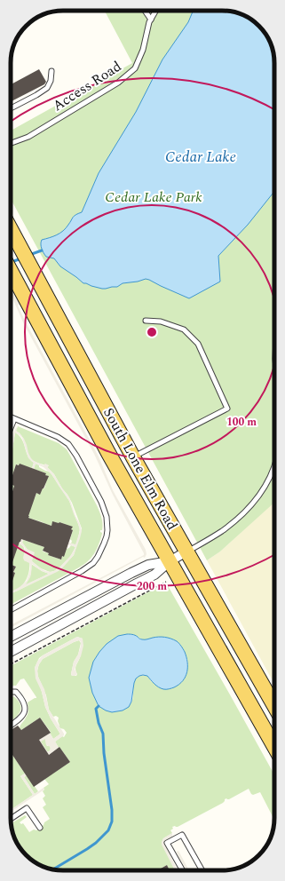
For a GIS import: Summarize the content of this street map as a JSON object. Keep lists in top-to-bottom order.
{
  "streets": {
    "main road": ["South Lone Elm Road"],
    "lane": ["Access Road"]
  },
  "water": ["Cedar Lake"],
  "parks": ["Cedar Lake Park"],
  "rings": ["100 m", "200 m"]
}
